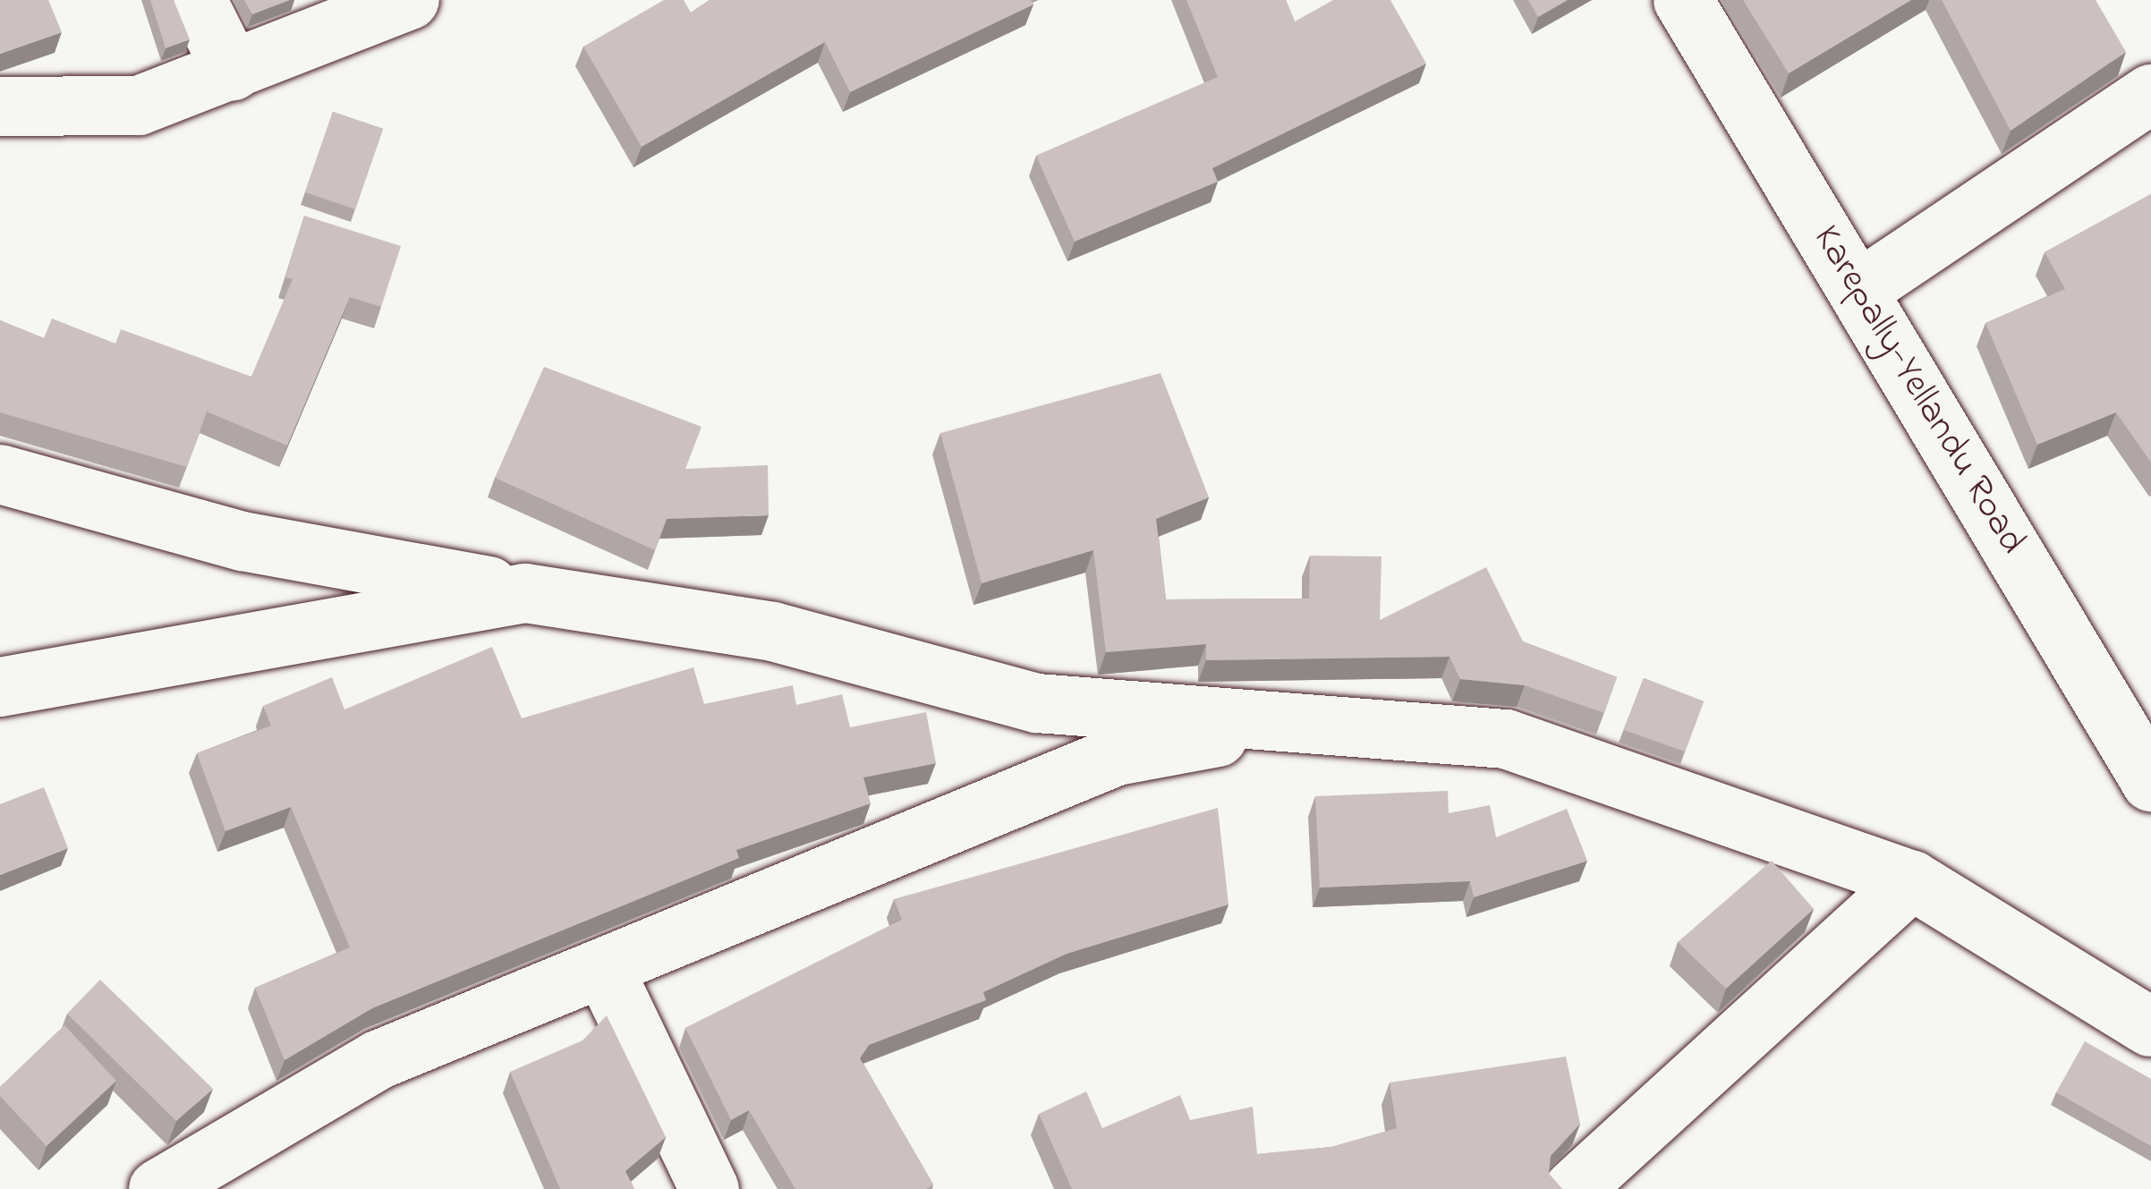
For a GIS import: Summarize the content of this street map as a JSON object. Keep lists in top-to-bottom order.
{
  "streets": {
    "street": ["Karepally-Yellandu Road"]
  }
}
